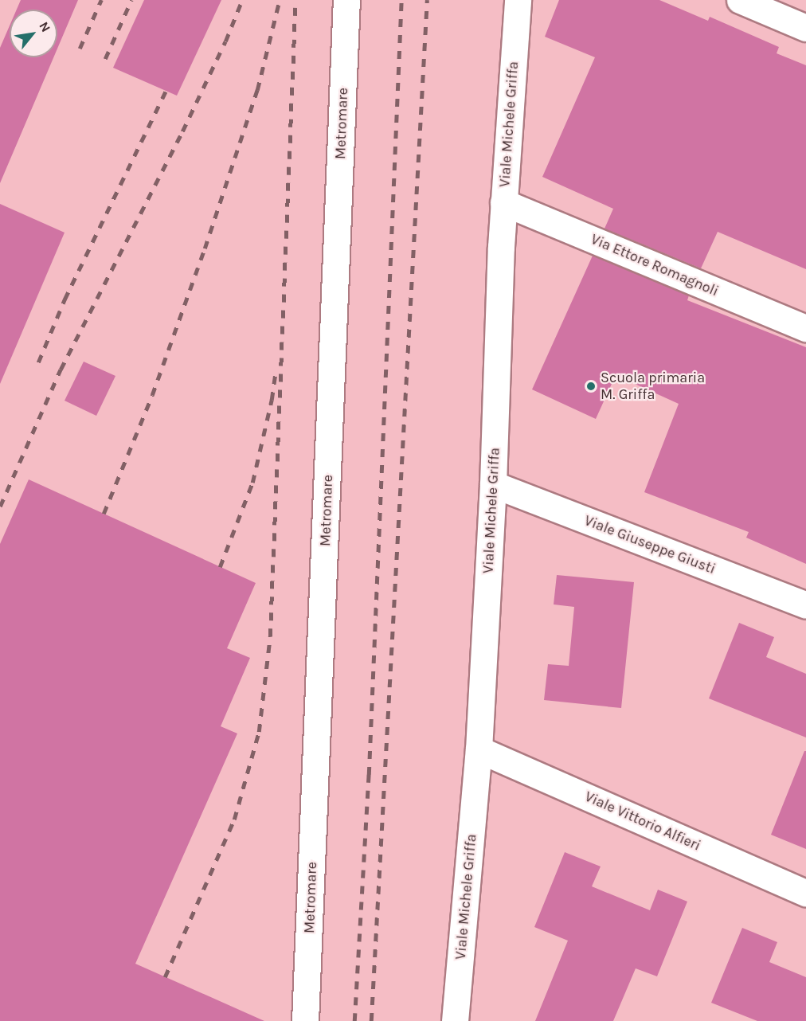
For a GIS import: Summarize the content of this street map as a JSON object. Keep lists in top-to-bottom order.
{
  "streets": {
    "street": [
      "Metromare",
      "Viale Michele Griffa",
      "Via Ettore Romagnoli",
      "Viale Giuseppe Giusti",
      "Viale Vittorio Alfieri"
    ]
  },
  "crossings": [
    ["Viale Michele Griffa", "Via Ettore Romagnoli"],
    ["Viale Michele Griffa", "Viale Giuseppe Giusti"],
    ["Viale Michele Griffa", "Viale Vittorio Alfieri"]
  ],
  "places": ["Scuola primaria M. Griffa"],
  "north": "top right"
}
